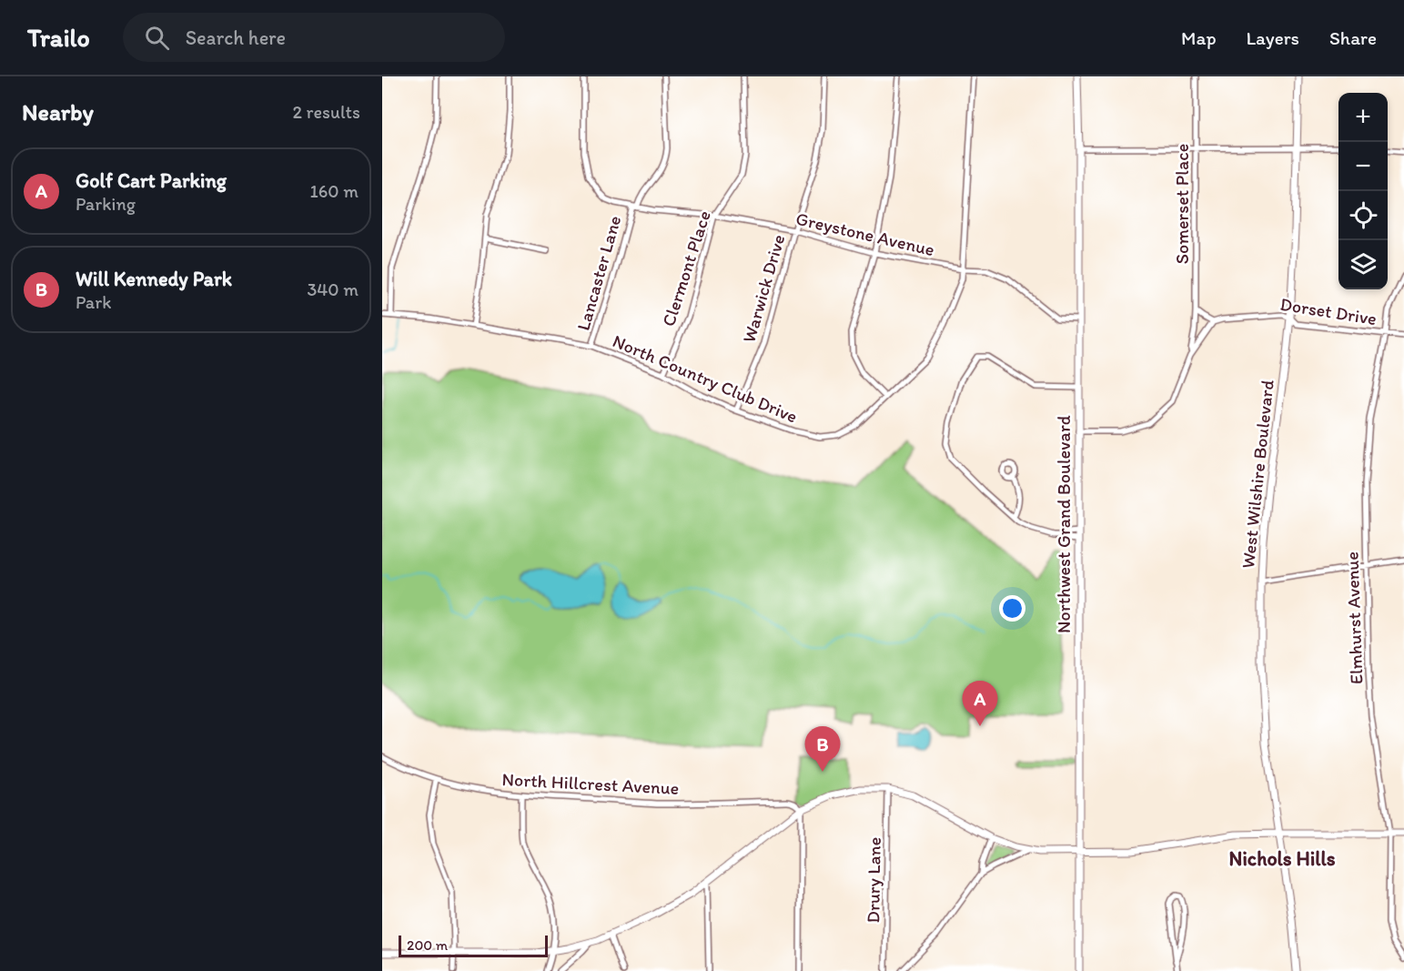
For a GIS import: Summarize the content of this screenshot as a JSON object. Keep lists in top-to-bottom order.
{
  "streets": {
    "street": [
      "Somerset Place",
      "Greystone Avenue",
      "Clermont Place",
      "Lancaster Lane",
      "Warwick Drive",
      "Dorset Drive",
      "North Country Club Drive",
      "West Wilshire Boulevard",
      "Northwest Grand Boulevard",
      "Elmhurst Avenue",
      "North Hillcrest Avenue",
      "Drury Lane"
    ]
  },
  "crossings": [
    ["Greystone Avenue", "Clermont Place"],
    ["Greystone Avenue", "Lancaster Lane"],
    ["Greystone Avenue", "Warwick Drive"],
    ["Greystone Avenue", "North Country Club Drive"],
    ["Greystone Avenue", "Northwest Grand Boulevard"],
    ["Clermont Place", "North Country Club Drive"],
    ["Lancaster Lane", "North Country Club Drive"],
    ["Warwick Drive", "North Country Club Drive"],
    ["Dorset Drive", "West Wilshire Boulevard"],
    ["Dorset Drive", "Elmhurst Avenue"]
  ],
  "districts": ["Nichols Hills"],
  "scale_bar": "200 m",
  "page": {
    "header": "Trailo",
    "search": "Search here",
    "nav": ["Map", "Layers", "Share"],
    "heading": ["Nearby", "2 results"],
    "map_buttons": ["+", "−"],
    "list": [
      {
        "mark": "A",
        "name": "Golf Cart Parking",
        "note": "Parking",
        "value": "160 m"
      },
      {
        "mark": "B",
        "name": "Will Kennedy Park",
        "note": "Park",
        "value": "340 m"
      }
    ],
    "pins": ["A", "B"],
    "scale": "200 m"
  }
}
